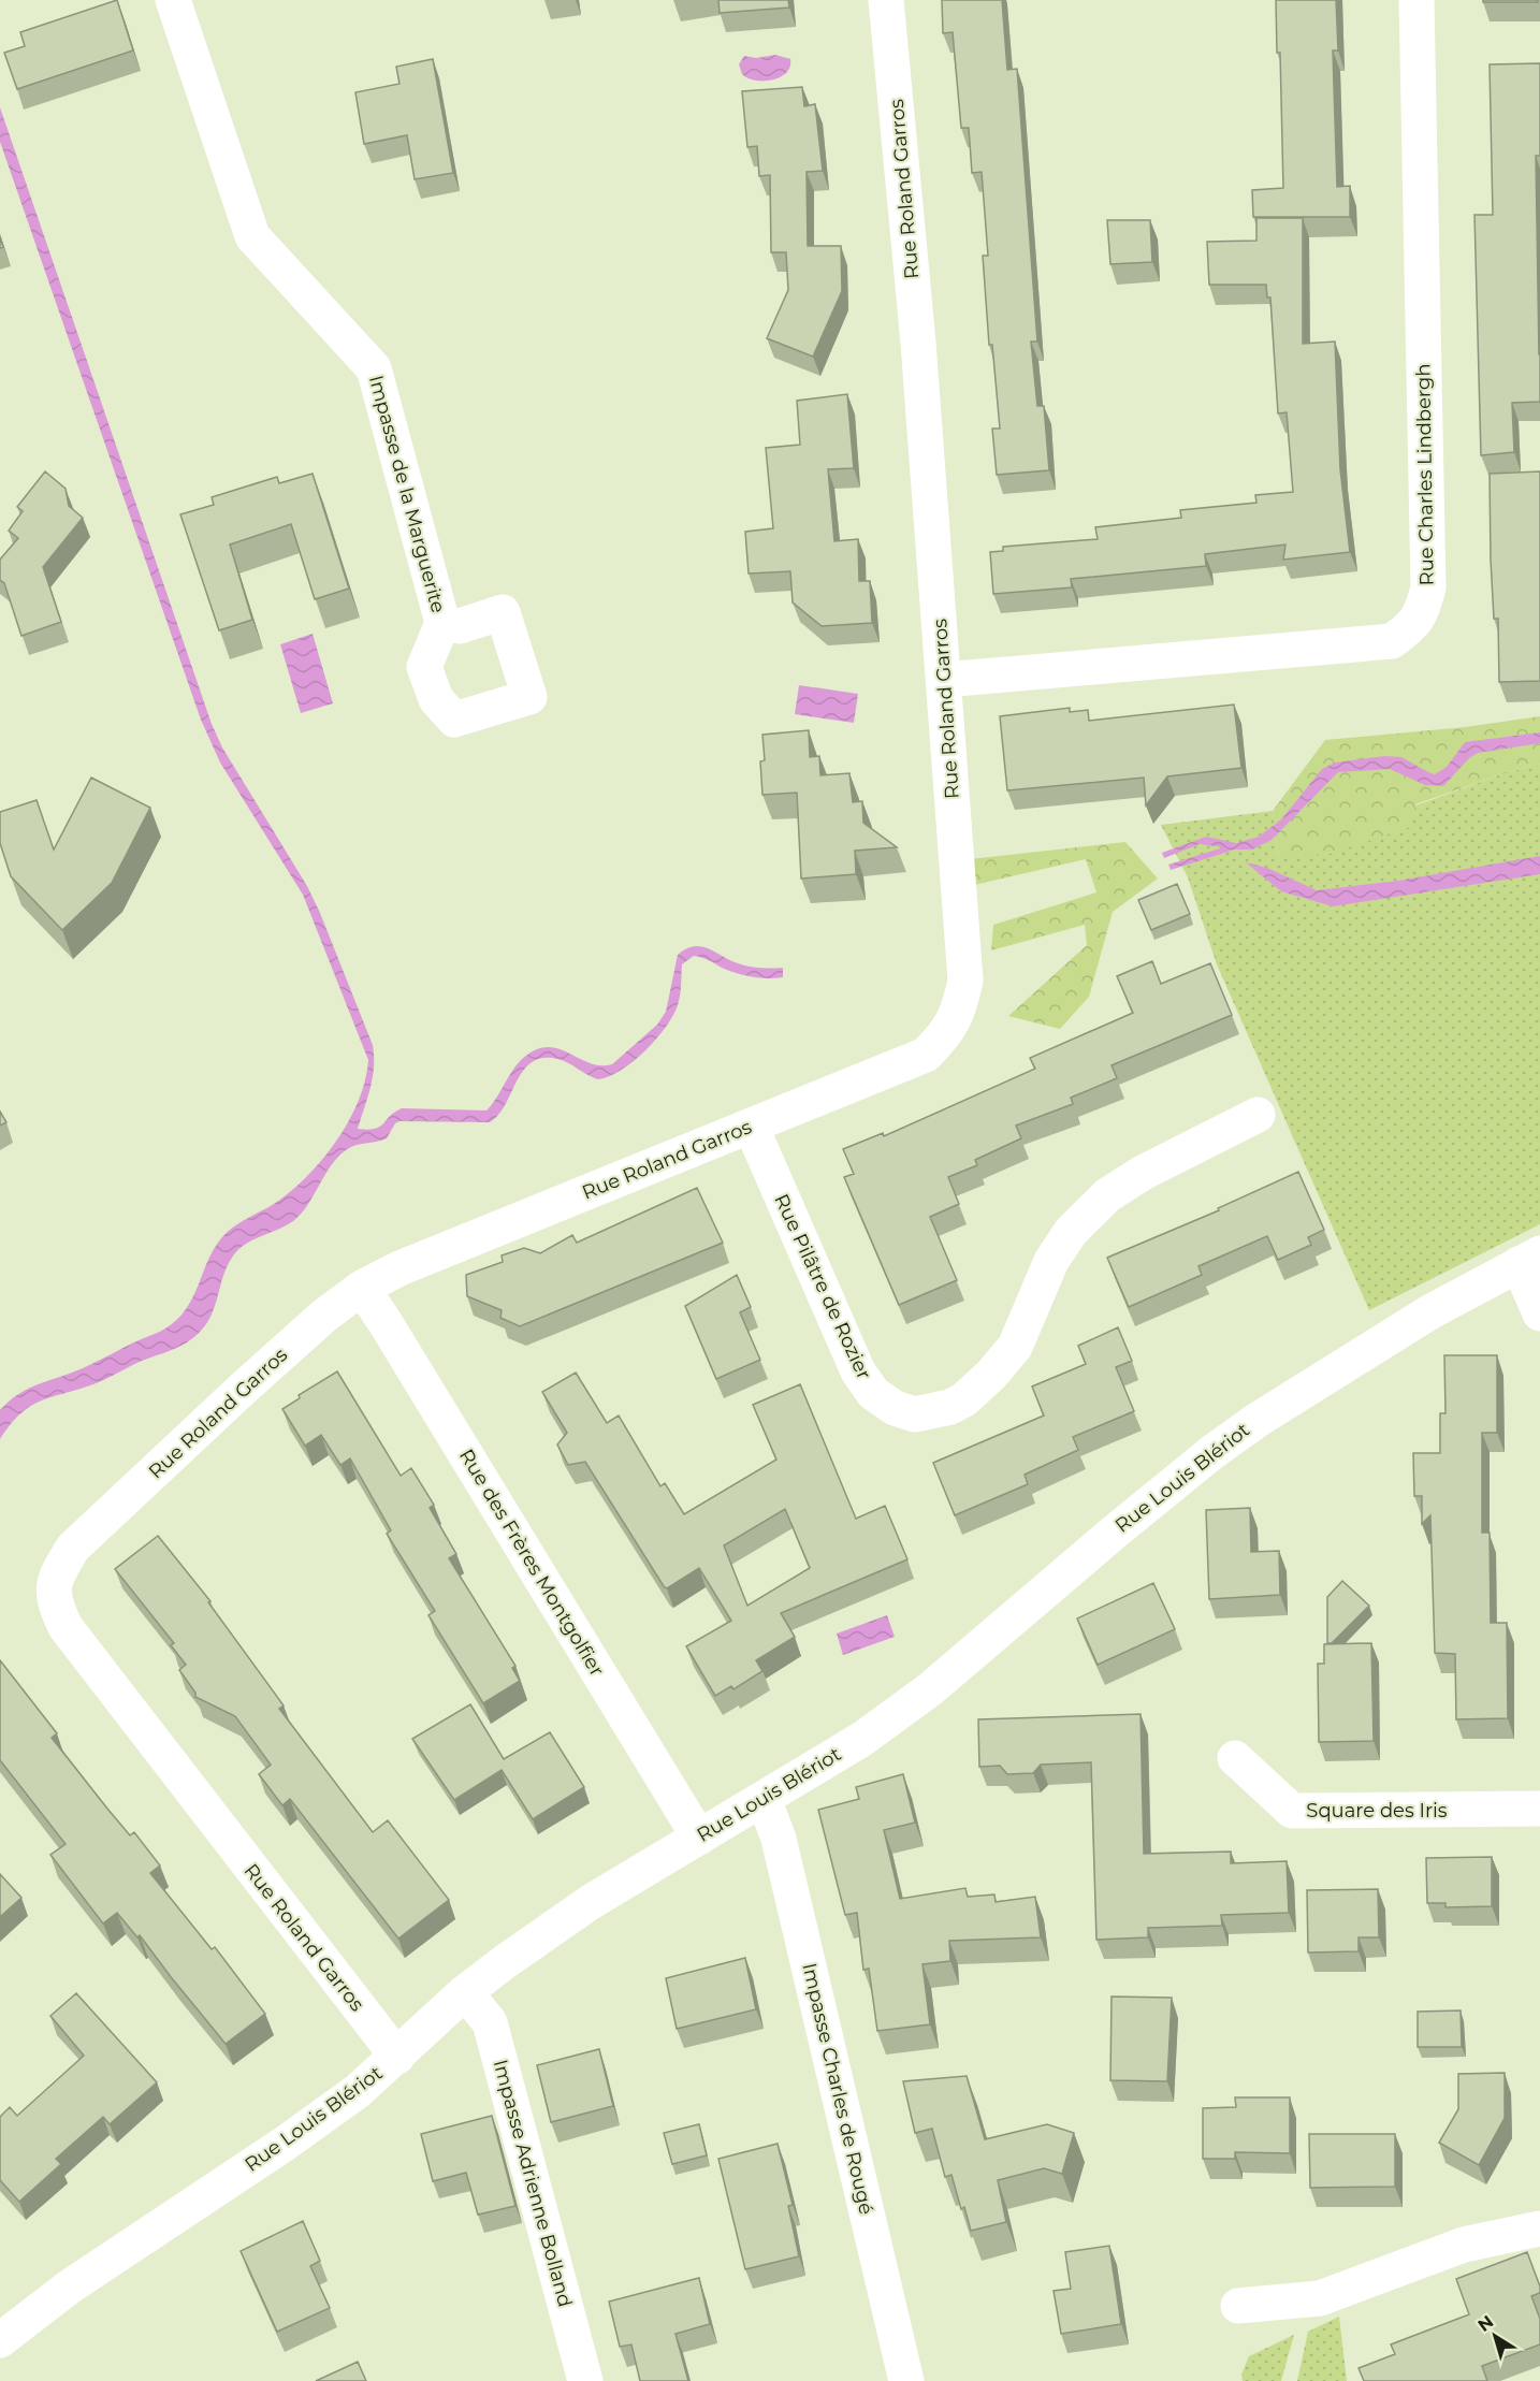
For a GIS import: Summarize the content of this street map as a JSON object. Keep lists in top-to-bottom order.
{
  "streets": {
    "street": [
      "Rue Roland Garros",
      "Rue Charles Lindbergh",
      "Impasse de la Marguerite",
      "Rue Pilâtre de Rozier",
      "Rue Louis Blériot",
      "Rue des Frères Montgolfier",
      "Square des Iris",
      "Impasse Charles de Rougé",
      "Impasse Adrienne Bolland"
    ]
  },
  "crossings": [
    ["Rue Roland Garros", "Rue Charles Lindbergh"],
    ["Rue Roland Garros", "Rue Pilâtre de Rozier"],
    ["Rue Roland Garros", "Rue Louis Blériot"],
    ["Rue Roland Garros", "Rue des Frères Montgolfier"],
    ["Rue Louis Blériot", "Rue des Frères Montgolfier"],
    ["Rue Louis Blériot", "Impasse Charles de Rougé"],
    ["Rue Louis Blériot", "Impasse Adrienne Bolland"]
  ],
  "north": "top left"
}
